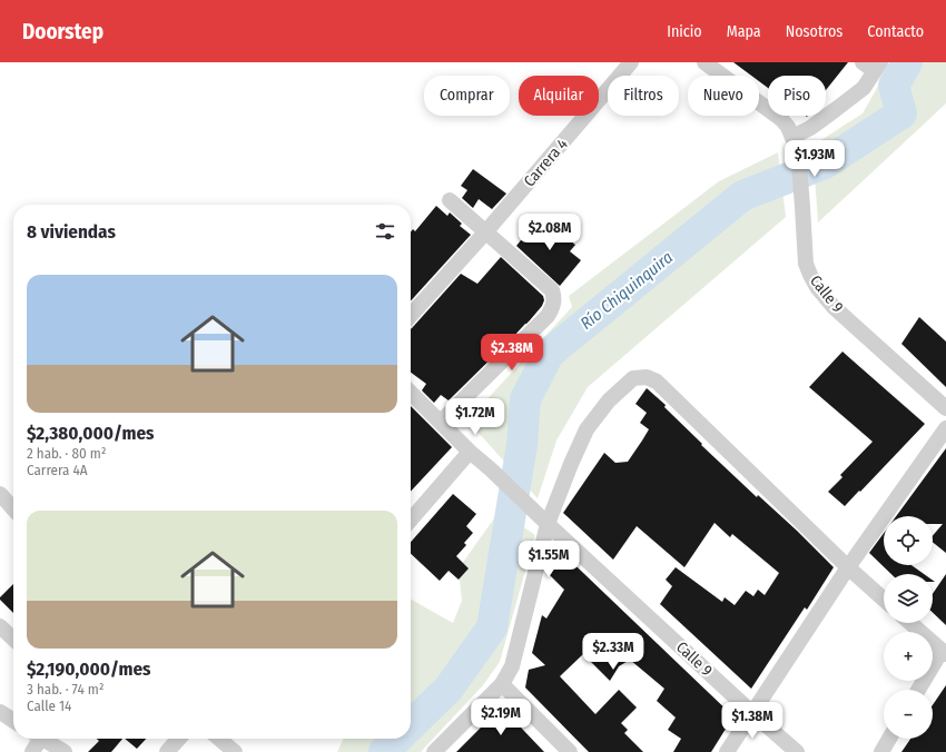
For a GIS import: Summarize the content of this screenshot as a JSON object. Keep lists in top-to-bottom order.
{
  "streets": {
    "street": ["Carrera 4", "Calle 9"]
  },
  "water": ["Río Chiquinquira"],
  "page": {
    "header": "Doorstep",
    "nav": [
      "Inicio",
      "Mapa",
      "Nosotros",
      "Contacto"
    ],
    "chip": [
      "Comprar",
      "Alquilar",
      "Filtros",
      "Nuevo",
      "Piso"
    ],
    "price": [
      "$1.93M",
      "$2.08M",
      "$2.38M",
      "$1.72M",
      "$1.55M",
      "$2.33M",
      "$2.19M",
      "$1.38M"
    ],
    "heading": "8 viviendas",
    "list": [
      {
        "name": "$2,380,000/mes",
        "note": "2 hab. · 80 m² · Carrera 4A"
      },
      {
        "name": "$2,190,000/mes",
        "note": "3 hab. · 74 m² · Calle 14"
      }
    ],
    "map_buttons": ["+", "−"]
  }
}
